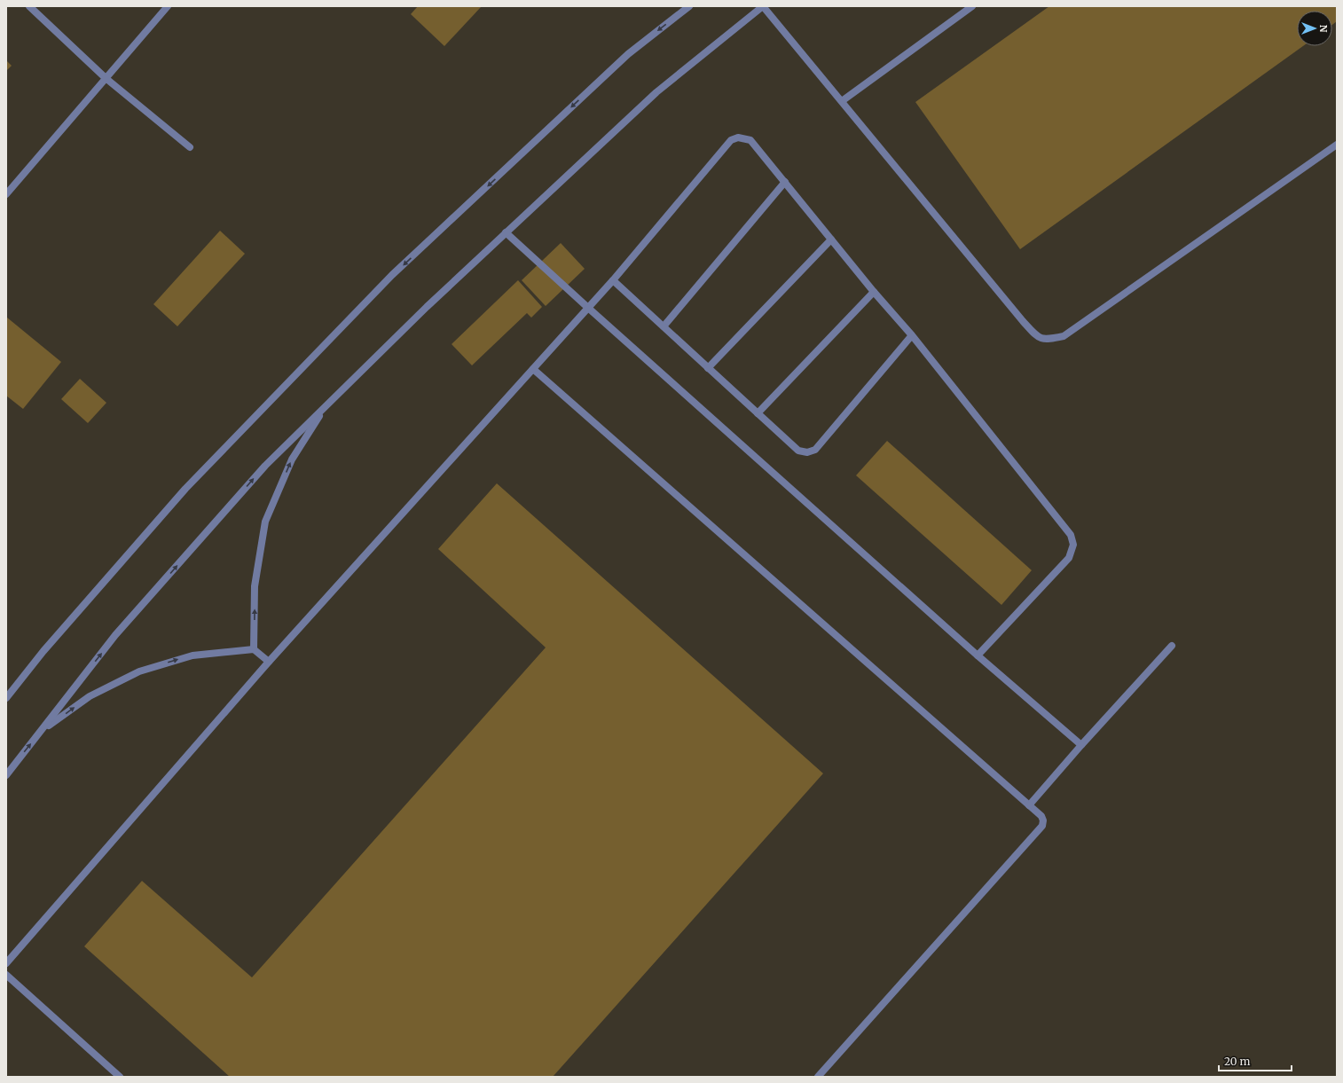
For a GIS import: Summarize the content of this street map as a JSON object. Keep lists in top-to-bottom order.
{
  "scale_bar": "20 m",
  "north": "right"
}
